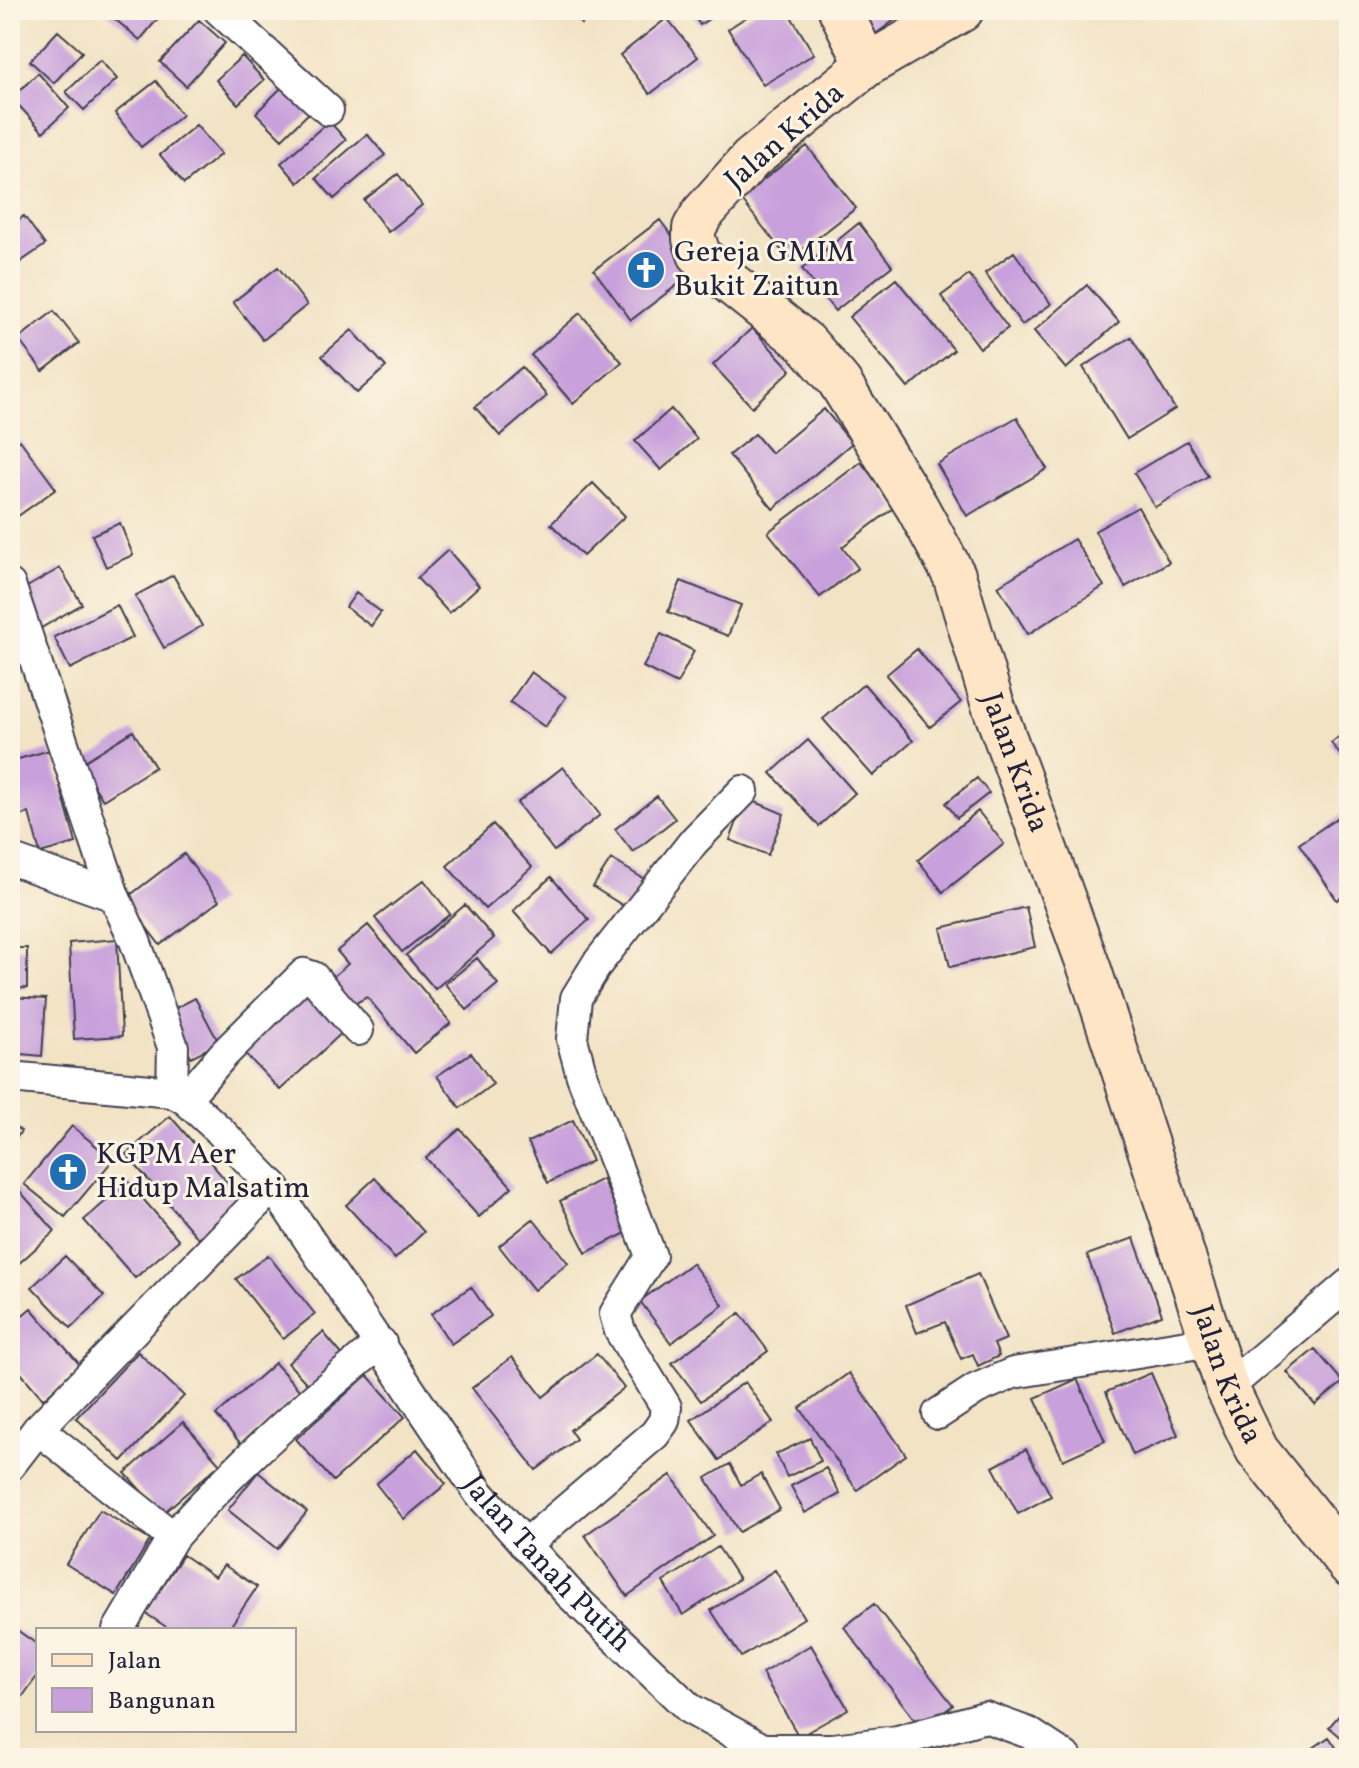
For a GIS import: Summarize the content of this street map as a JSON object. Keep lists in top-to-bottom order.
{
  "streets": {
    "street": ["Jalan Krida", "Jalan Tanah Putih"]
  },
  "places": {
    "church": ["Gereja GMIM Bukit Zaitun", "KGPM Aer Hidup Malsatim"]
  },
  "legend": ["Jalan", "Bangunan"]
}
